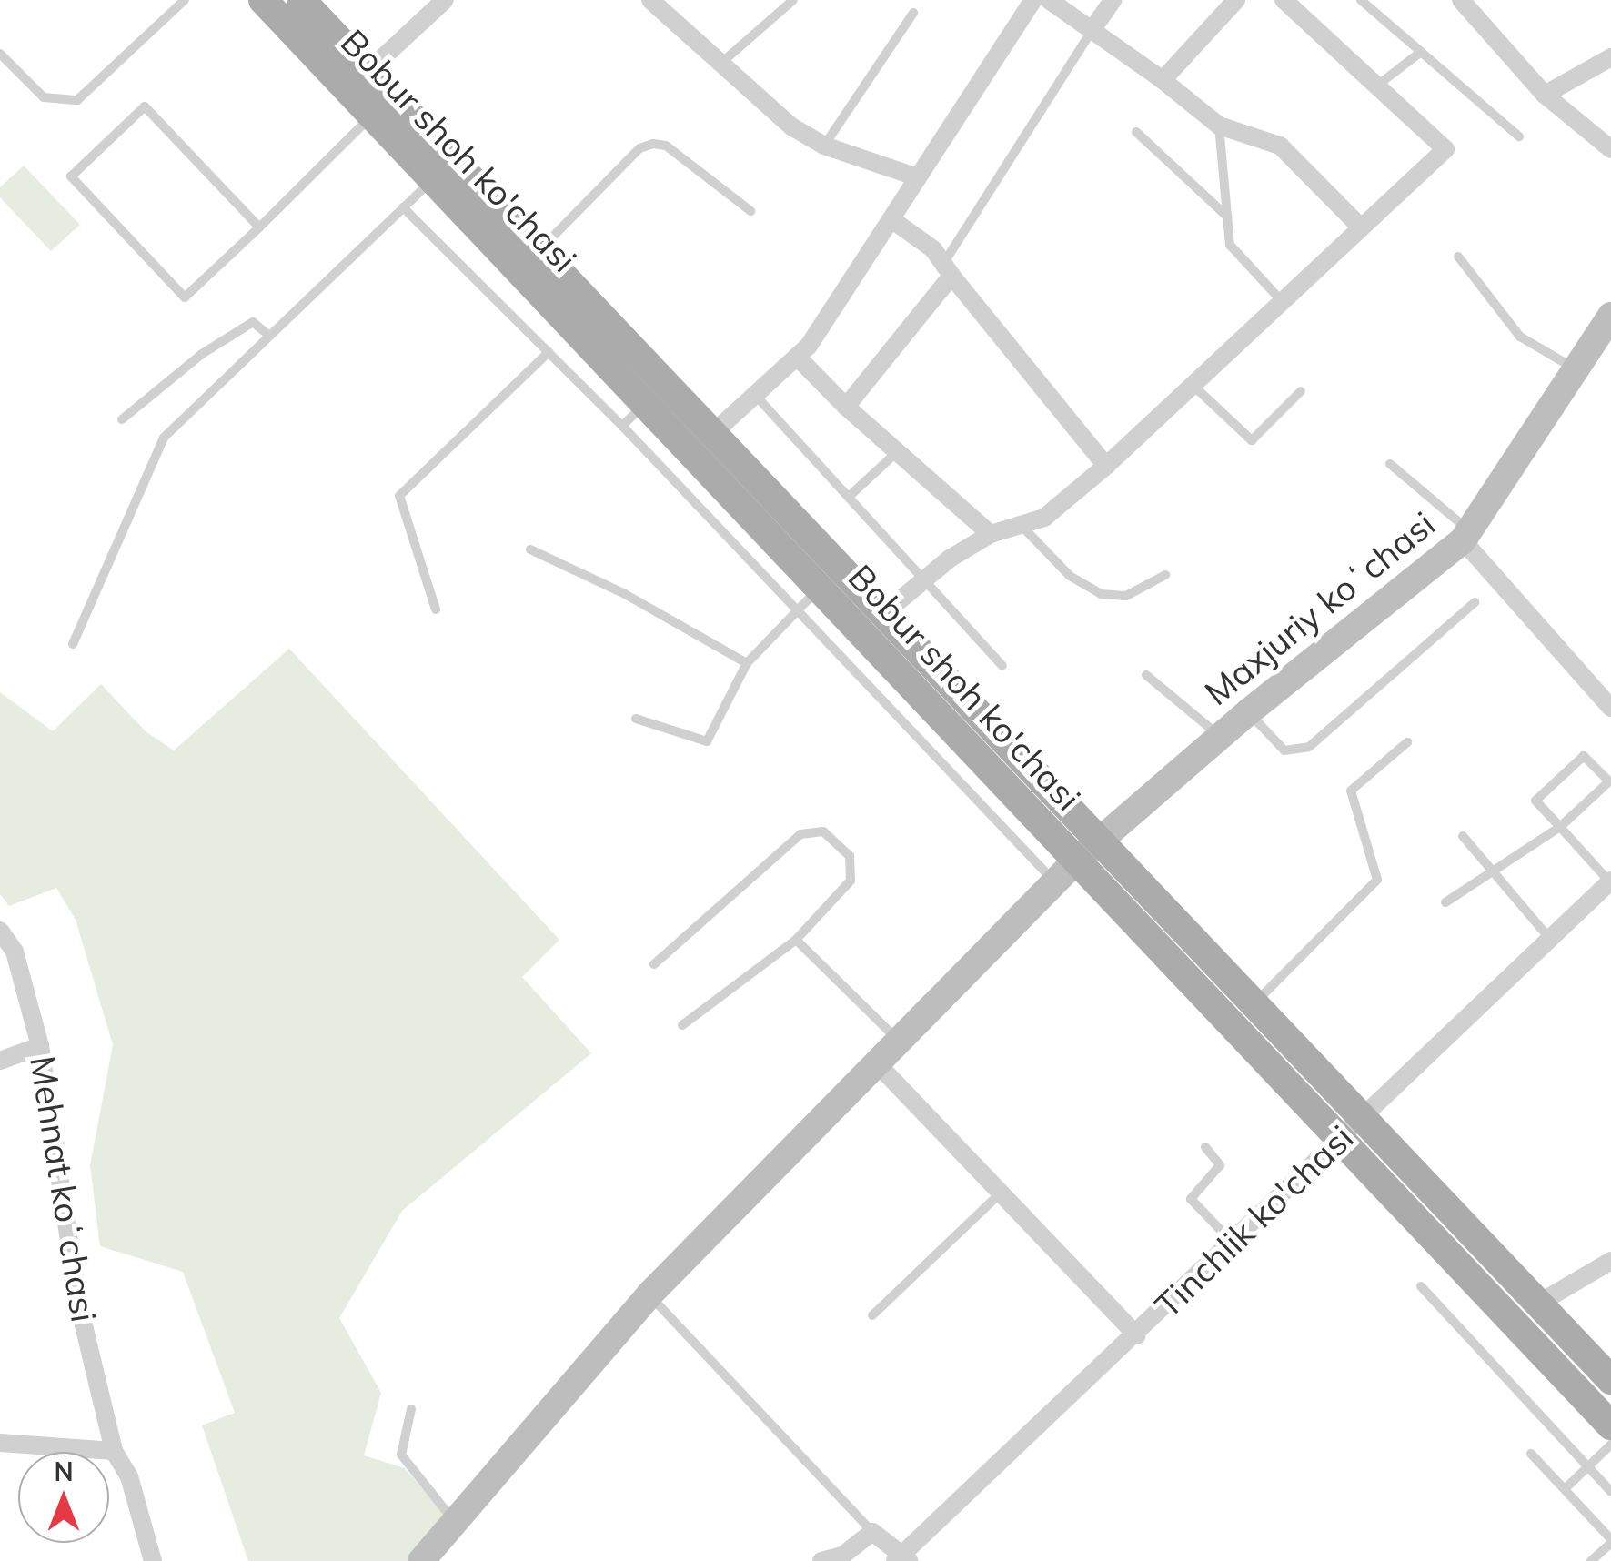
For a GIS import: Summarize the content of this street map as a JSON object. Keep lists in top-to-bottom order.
{
  "streets": {
    "main road": ["Bobur shoh ko'chasi"],
    "street": ["Maxjuriy koʻchasi", "Mehnat koʻchasi", "Tinchlik ko'chasi"]
  },
  "crossings": [
    ["Bobur shoh ko'chasi", "Maxjuriy koʻchasi"],
    ["Bobur shoh ko'chasi", "Tinchlik ko'chasi"]
  ],
  "north": "top"
}
